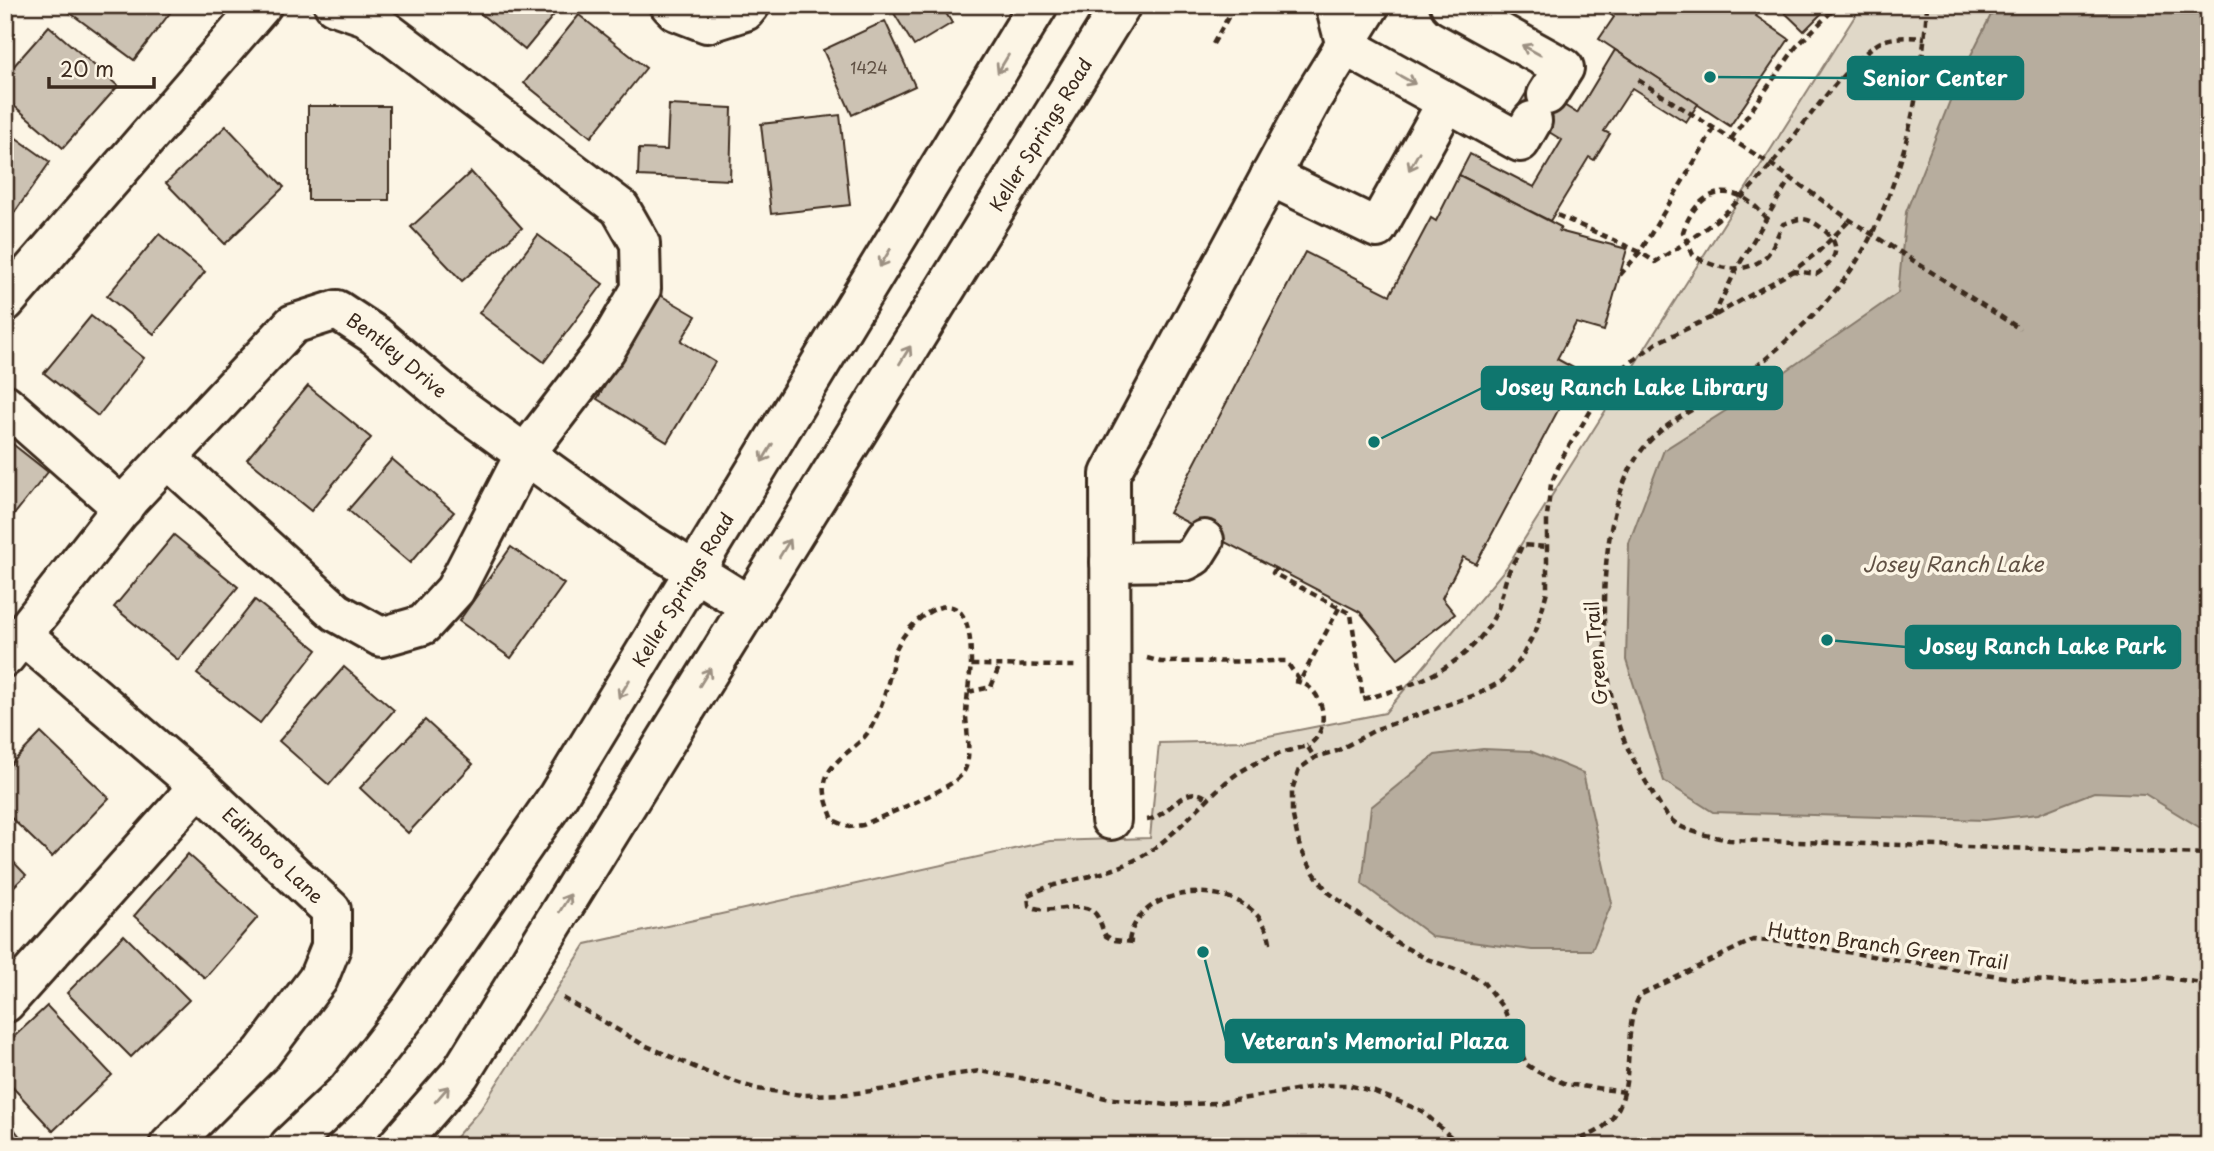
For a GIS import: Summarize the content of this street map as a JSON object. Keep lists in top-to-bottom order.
{
  "streets": {
    "main road": ["Keller Springs Road", "Bentley Drive", "Edinboro Lane"],
    "path": ["Green Trail", "Hutton Branch Green Trail"]
  },
  "crossings": [
    ["Keller Springs Road", "Bentley Drive"],
    ["Bentley Drive", "Edinboro Lane"]
  ],
  "water": ["Josey Ranch Lake"],
  "places": [
    "Senior Center",
    "Josey Ranch Lake Library",
    "Josey Ranch Lake Park",
    "Veteran's Memorial Plaza"
  ],
  "house_numbers": ["1424"],
  "scale_bar": "20 m"
}
